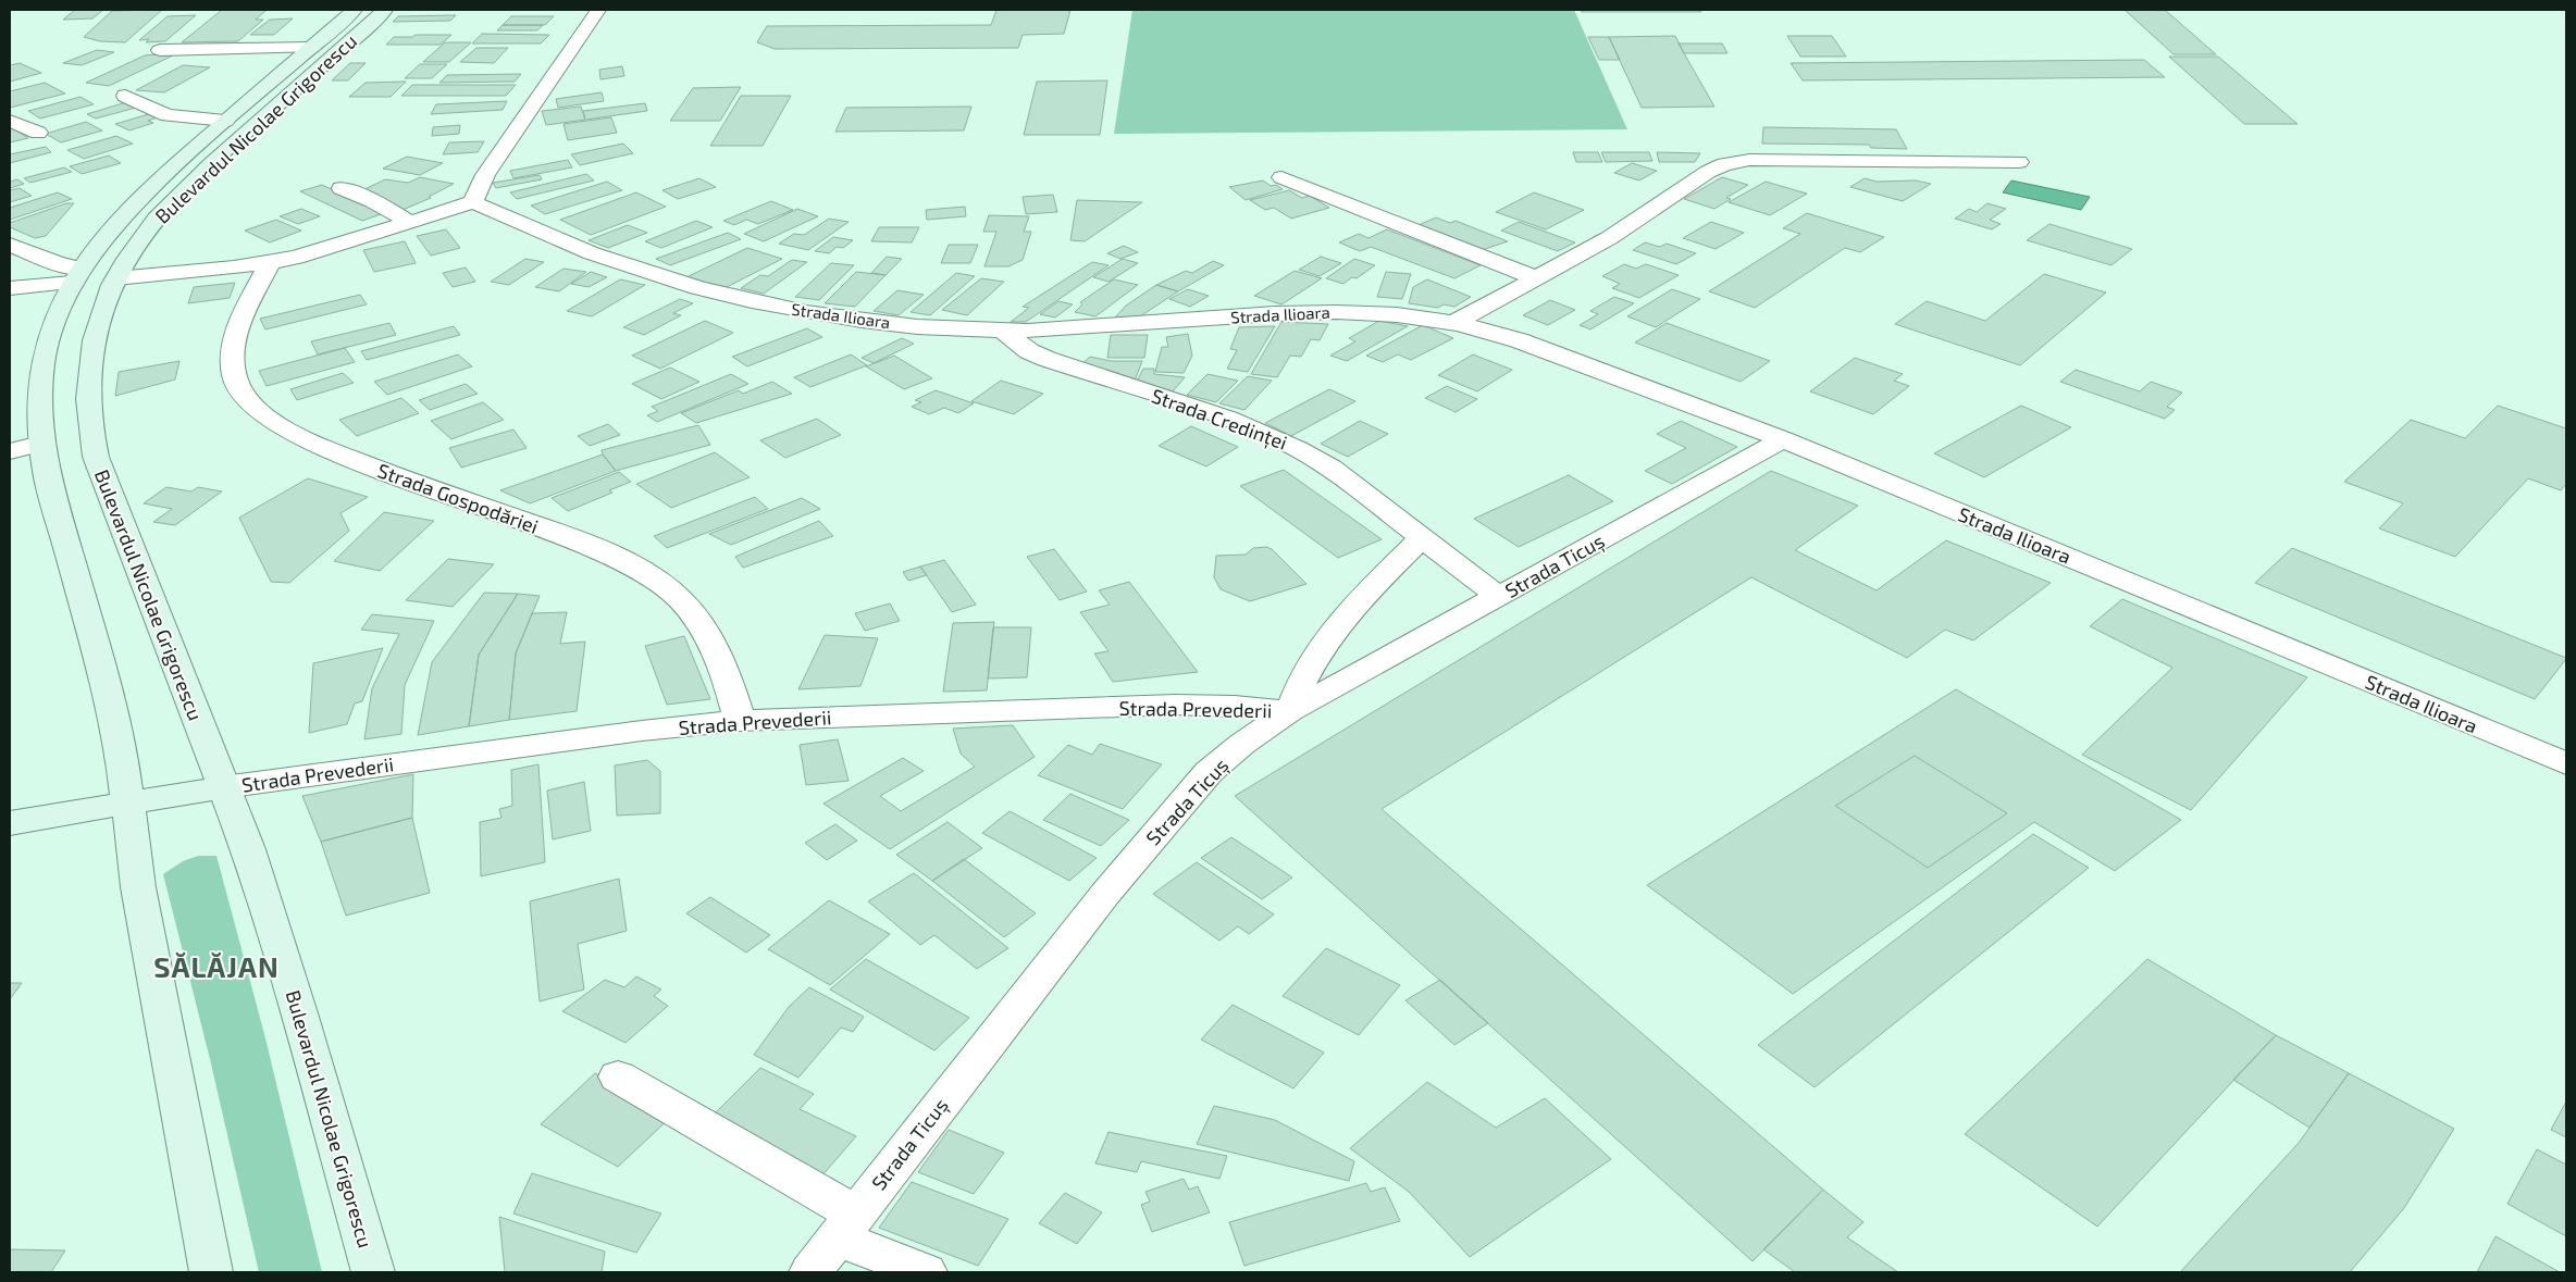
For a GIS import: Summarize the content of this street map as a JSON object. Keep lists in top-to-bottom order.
{
  "streets": {
    "main road": ["Bulevardul Nicolae Grigorescu"],
    "street": [
      "Strada Ilioara",
      "Strada Credinței",
      "Strada Gospodăriei",
      "Strada Ticuș",
      "Strada Prevederii"
    ]
  },
  "crossings": [
    ["Bulevardul Nicolae Grigorescu", "Strada Prevederii"],
    ["Strada Ilioara", "Strada Credinței"],
    ["Strada Ilioara", "Strada Ticuș"],
    ["Strada Credinței", "Strada Ticuș"],
    ["Strada Gospodăriei", "Strada Prevederii"],
    ["Strada Ticuș", "Strada Prevederii"]
  ],
  "districts": ["SĂLĂJAN"]
}
